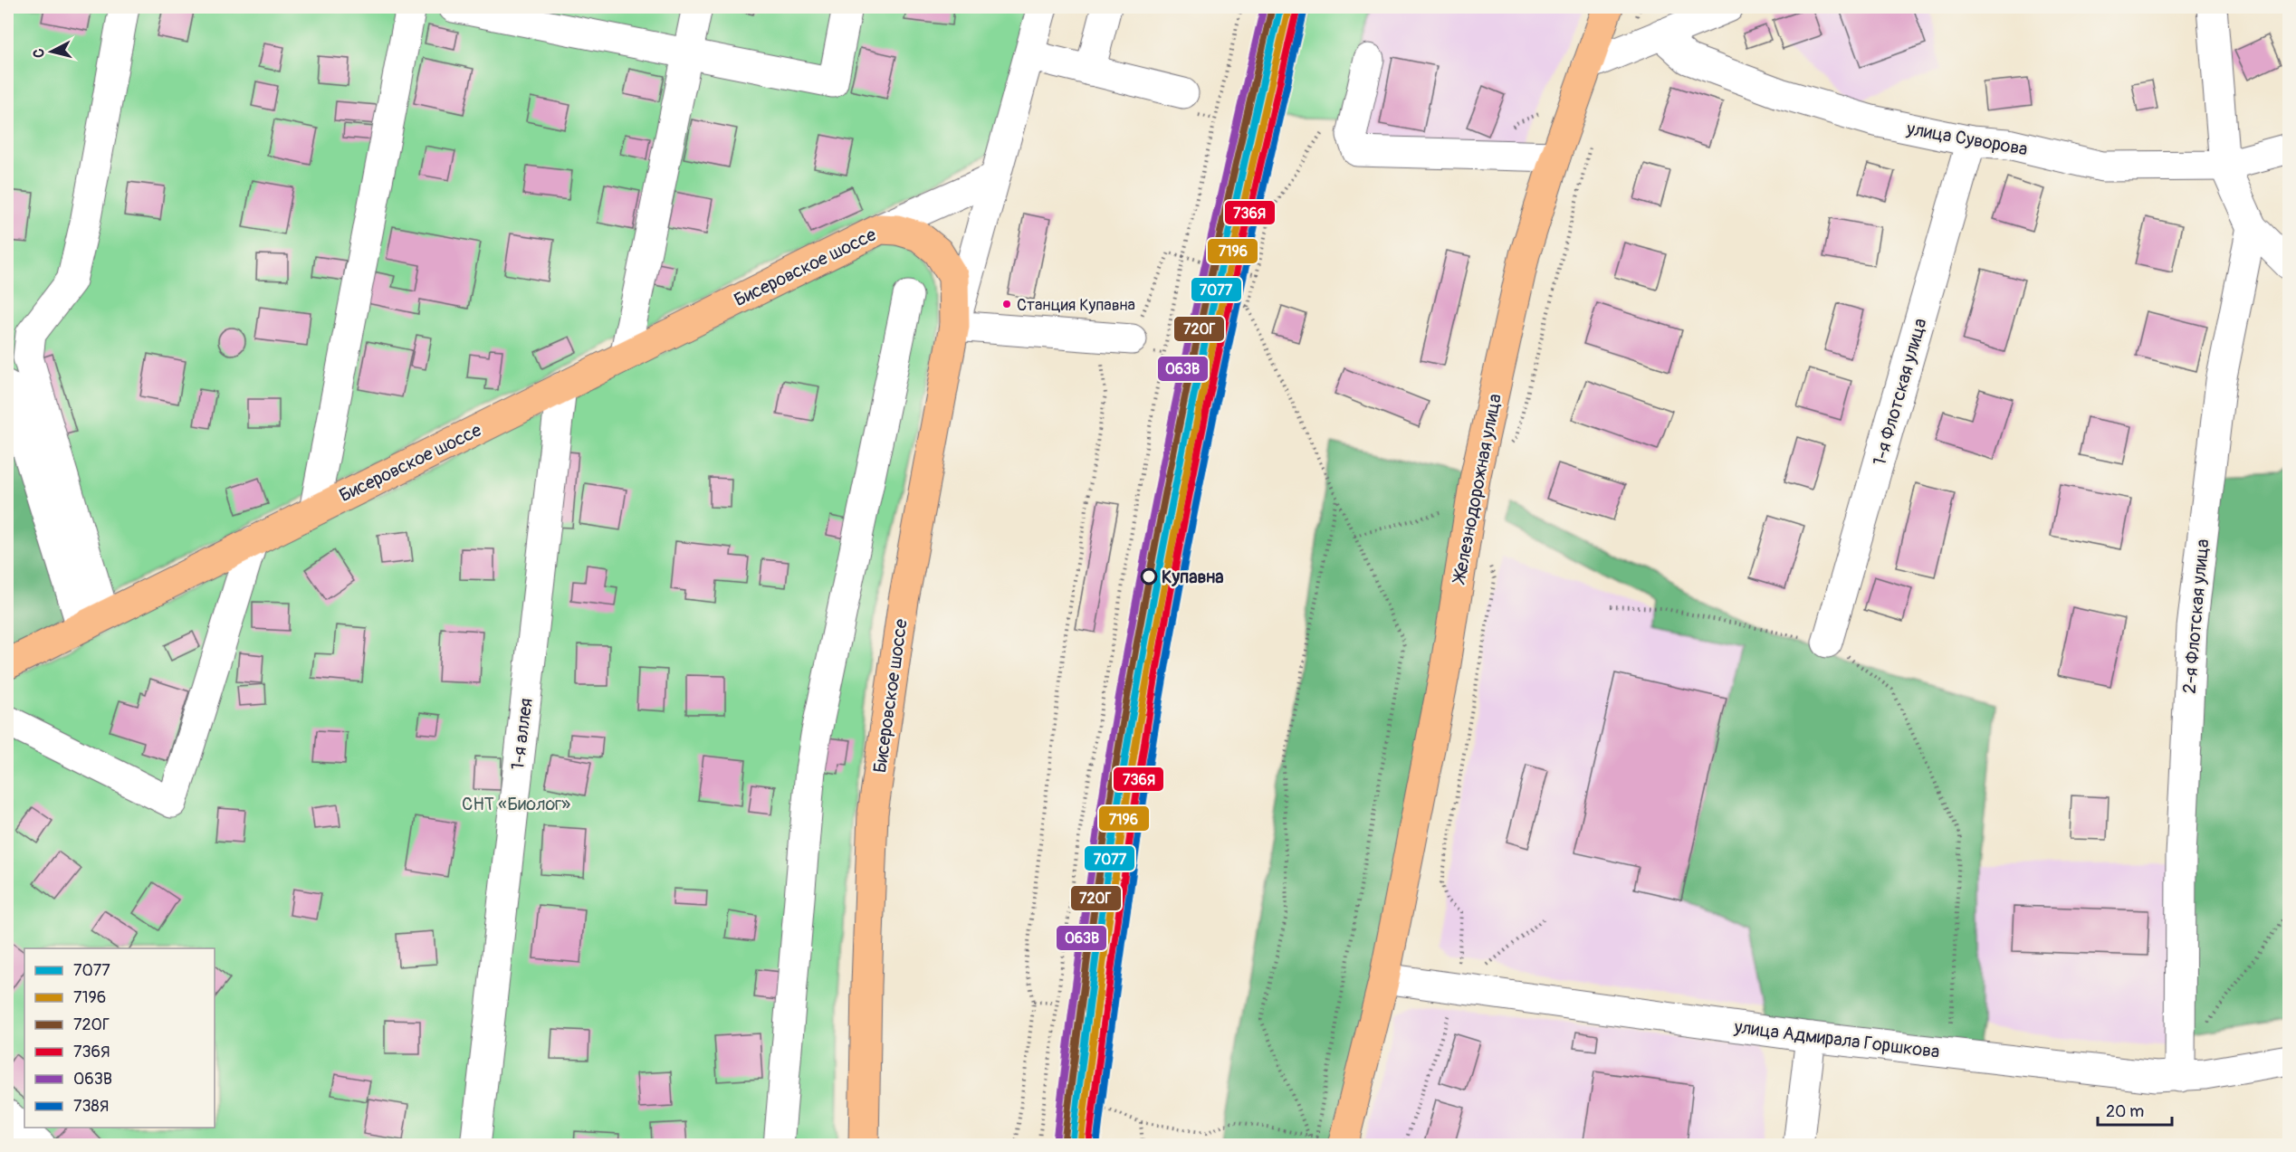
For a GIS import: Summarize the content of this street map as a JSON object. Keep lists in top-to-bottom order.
{
  "streets": {
    "main road": ["Бисеровское шоссе", "Железнодорожная улица"],
    "street": [
      "улица Суворова",
      "1-я Флотская улица",
      "2-я Флотская улица",
      "1-я аллея",
      "улица Адмирала Горшкова"
    ]
  },
  "crossings": [
    ["улица Суворова", "1-я Флотская улица"],
    ["Бисеровское шоссе", "1-я аллея"],
    ["Железнодорожная улица", "улица Адмирала Горшкова"],
    ["2-я Флотская улица", "улица Адмирала Горшкова"]
  ],
  "parks": ["СНТ «Биолог»"],
  "places": ["Станция Купавна", "Купавна"],
  "lines": [
    "transit line 7077",
    "transit line 720Г",
    "transit line 063В",
    "transit line 7196",
    "transit line 736Я",
    "transit line 738Я"
  ],
  "legend": [
    "7077",
    "7196",
    "720Г",
    "736Я",
    "063В",
    "738Я"
  ],
  "scale_bar": "20 m",
  "north": "left"
}
